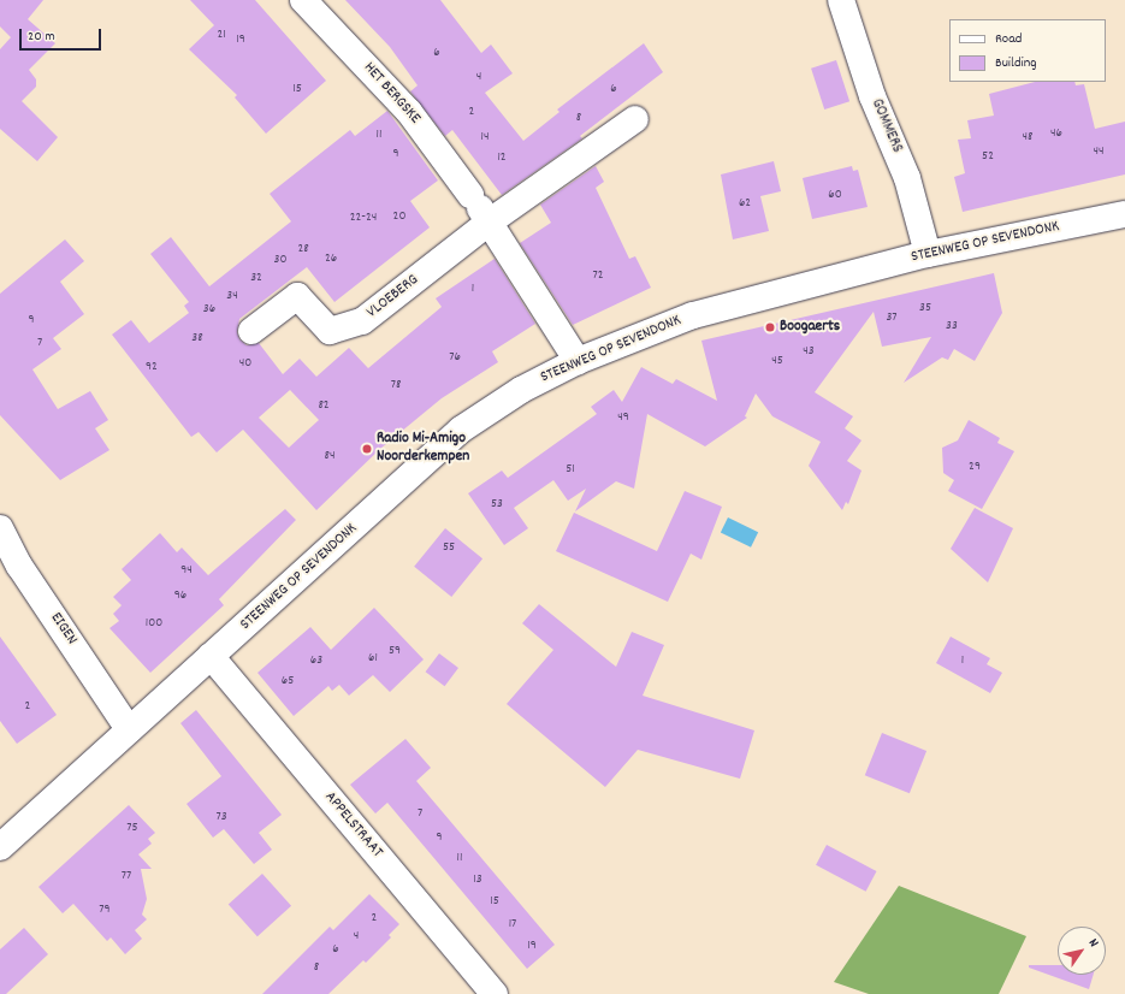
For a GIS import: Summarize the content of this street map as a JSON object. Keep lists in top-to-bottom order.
{
  "streets": {
    "street": [
      "HET BERGSKE",
      "GOMMERS",
      "STEENWEG OP SEVENDONK",
      "VLOEBERG",
      "EIGEN",
      "APPELSTRAAT"
    ]
  },
  "crossings": [
    ["GOMMERS", "STEENWEG OP SEVENDONK"],
    ["STEENWEG OP SEVENDONK", "VLOEBERG"],
    ["STEENWEG OP SEVENDONK", "EIGEN"],
    ["STEENWEG OP SEVENDONK", "APPELSTRAAT"]
  ],
  "places": ["Boogaerts", "Radio Mi-Amigo Noorderkempen"],
  "house_numbers": [
    "21",
    "19",
    "6",
    "4",
    "15",
    "6",
    "2",
    "8",
    "46",
    "11",
    "14",
    "48",
    "44",
    "9",
    "52",
    "12",
    "60",
    "62",
    "20",
    "22-24",
    "28",
    "26",
    "30",
    "72",
    "32",
    "1",
    "34",
    "35",
    "36",
    "37",
    "9",
    "33",
    "38",
    "7",
    "43",
    "76",
    "45",
    "40",
    "92",
    "78",
    "82",
    "49",
    "84",
    "29",
    "51",
    "53",
    "55",
    "94",
    "96",
    "100",
    "59",
    "61",
    "63",
    "1",
    "65",
    "2",
    "7",
    "73",
    "75",
    "9",
    "11",
    "77",
    "13",
    "15",
    "79",
    "2",
    "17",
    "4",
    "19",
    "6",
    "8"
  ],
  "legend": ["Road", "Building"],
  "scale_bar": "20 m",
  "north": "top right"
}
